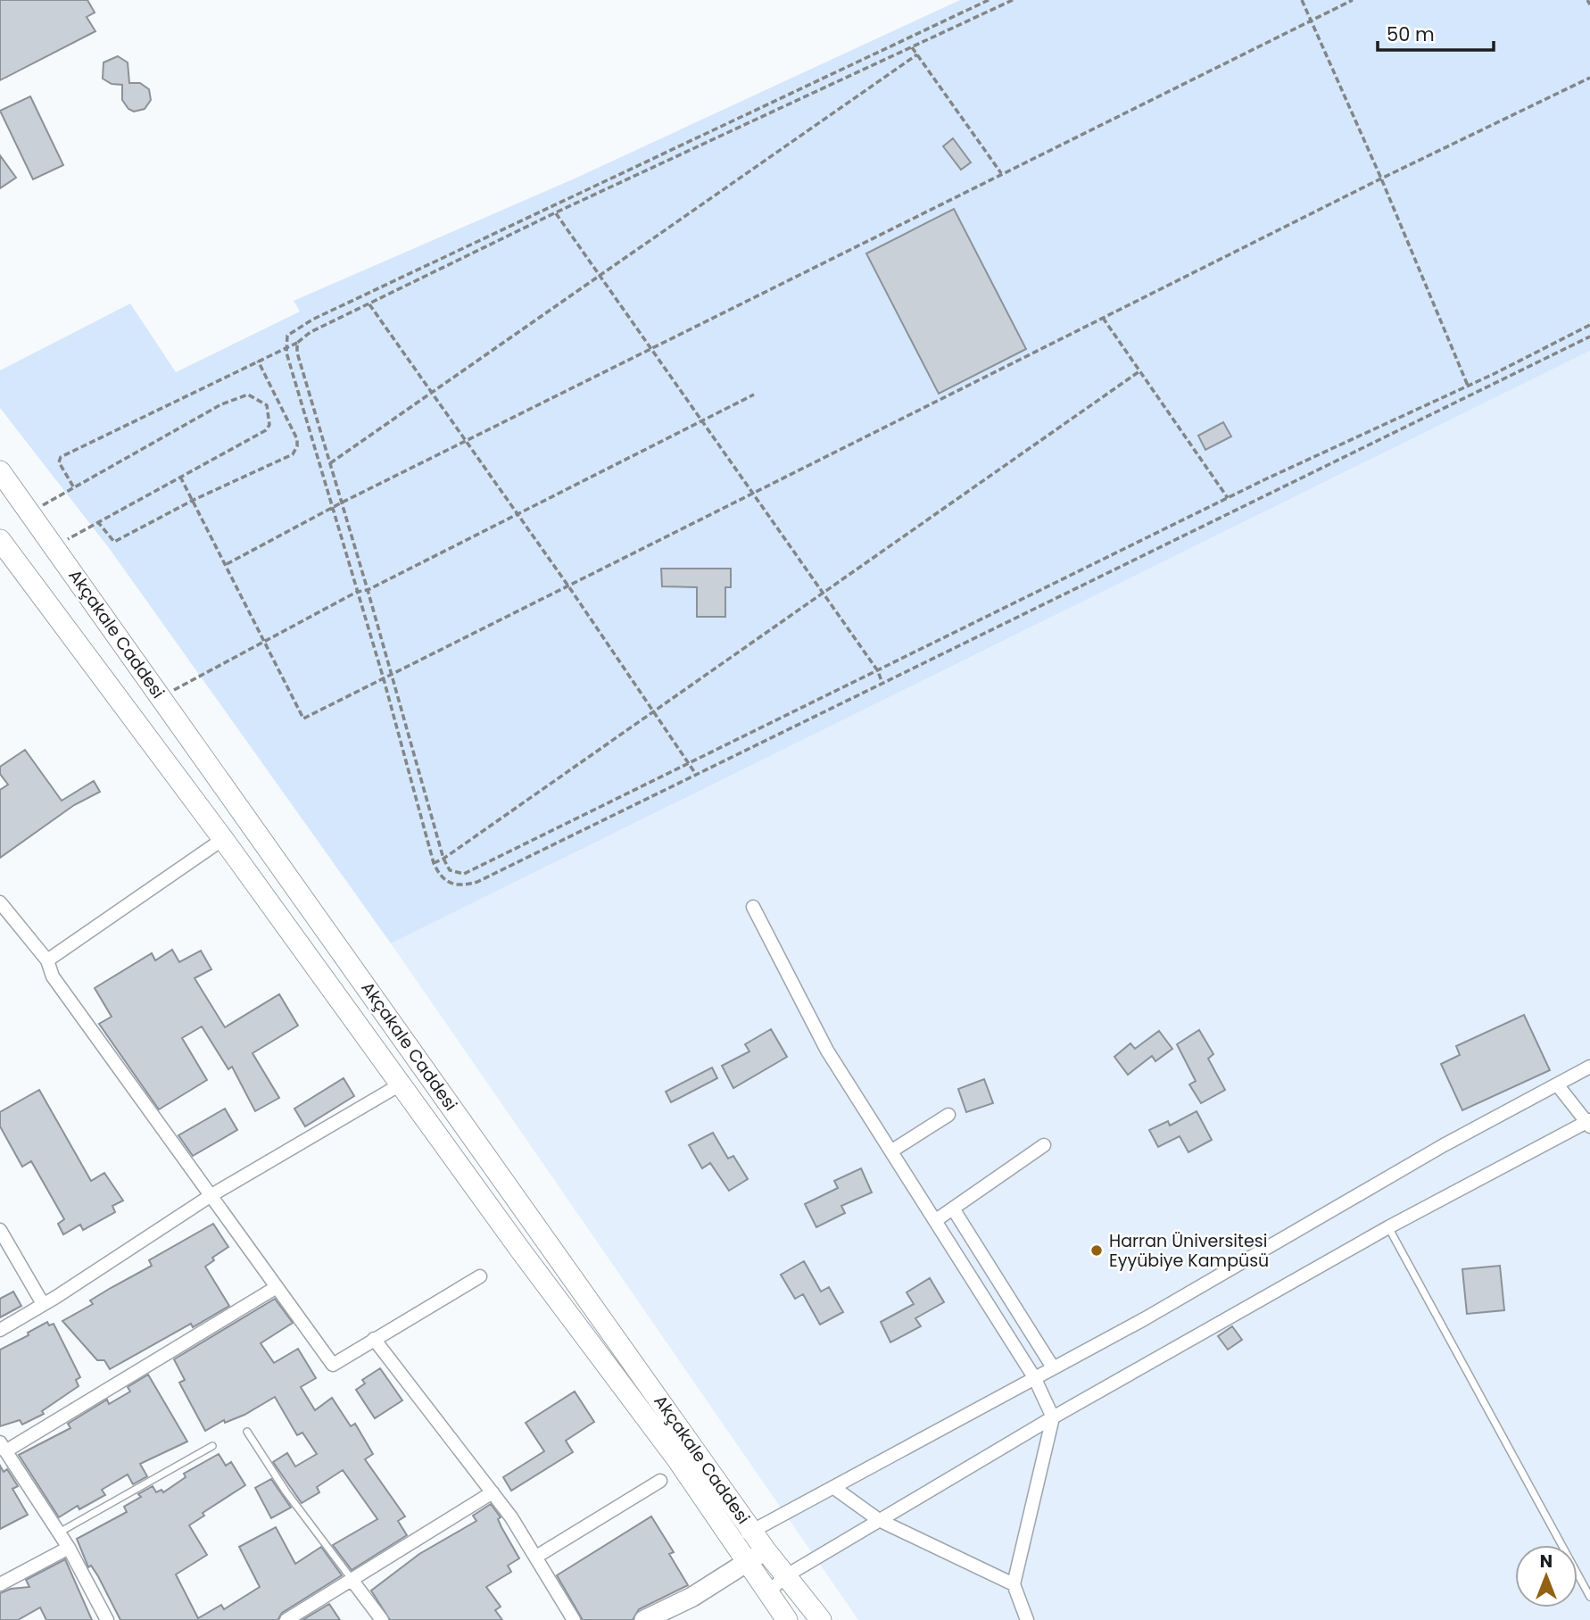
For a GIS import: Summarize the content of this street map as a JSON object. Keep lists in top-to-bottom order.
{
  "streets": {
    "main road": ["Akçakale Caddesi"]
  },
  "places": ["Harran Üniversitesi Eyyübiye Kampüsü"],
  "scale_bar": "50 m",
  "north": "top"
}
